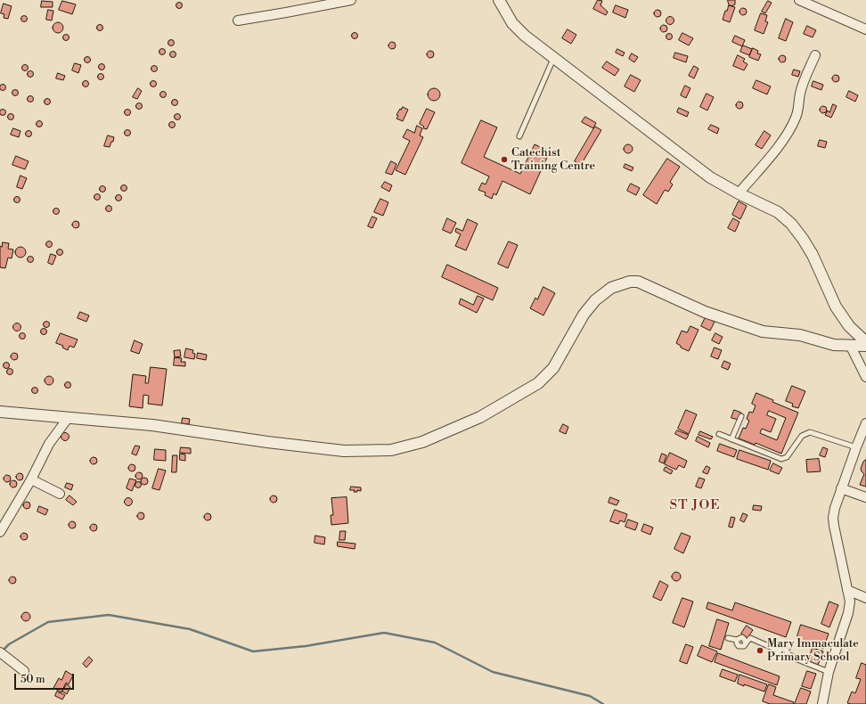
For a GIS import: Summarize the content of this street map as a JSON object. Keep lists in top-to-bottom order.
{
  "districts": ["ST JOE"],
  "places": ["Catechist Training Centre", "Mary Immaculate Primary School"],
  "scale_bar": "50 m"
}
